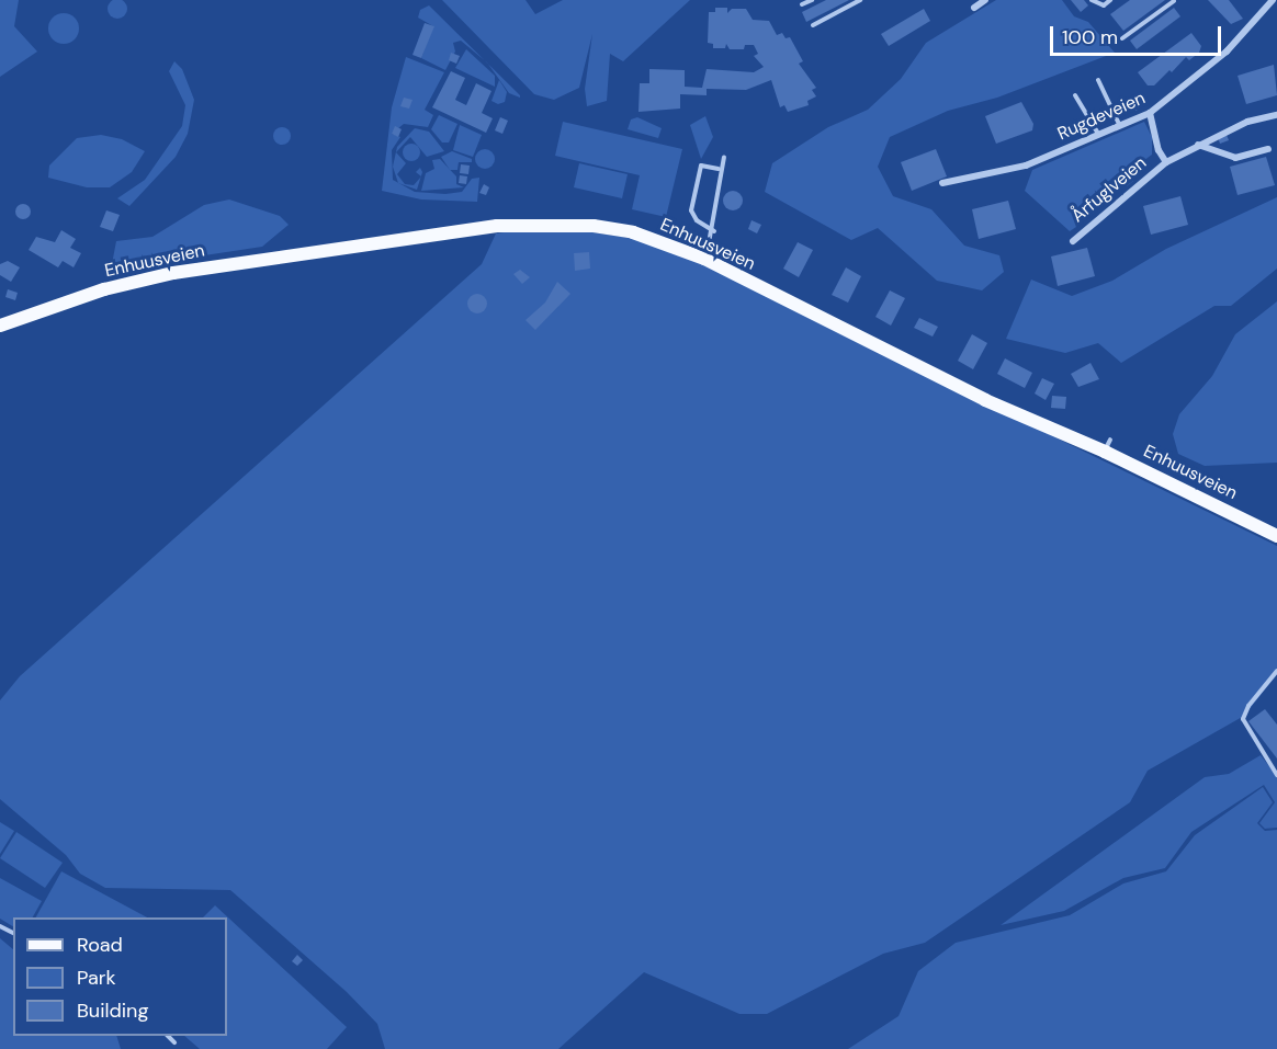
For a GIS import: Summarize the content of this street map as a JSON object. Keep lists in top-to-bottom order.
{
  "streets": {
    "main road": ["Enhuusveien"],
    "street": ["Rugdeveien", "Årfuglveien"]
  },
  "crossings": [
    ["Rugdeveien", "Årfuglveien"]
  ],
  "legend": ["Road", "Park", "Building"],
  "scale_bar": "100 m"
}
